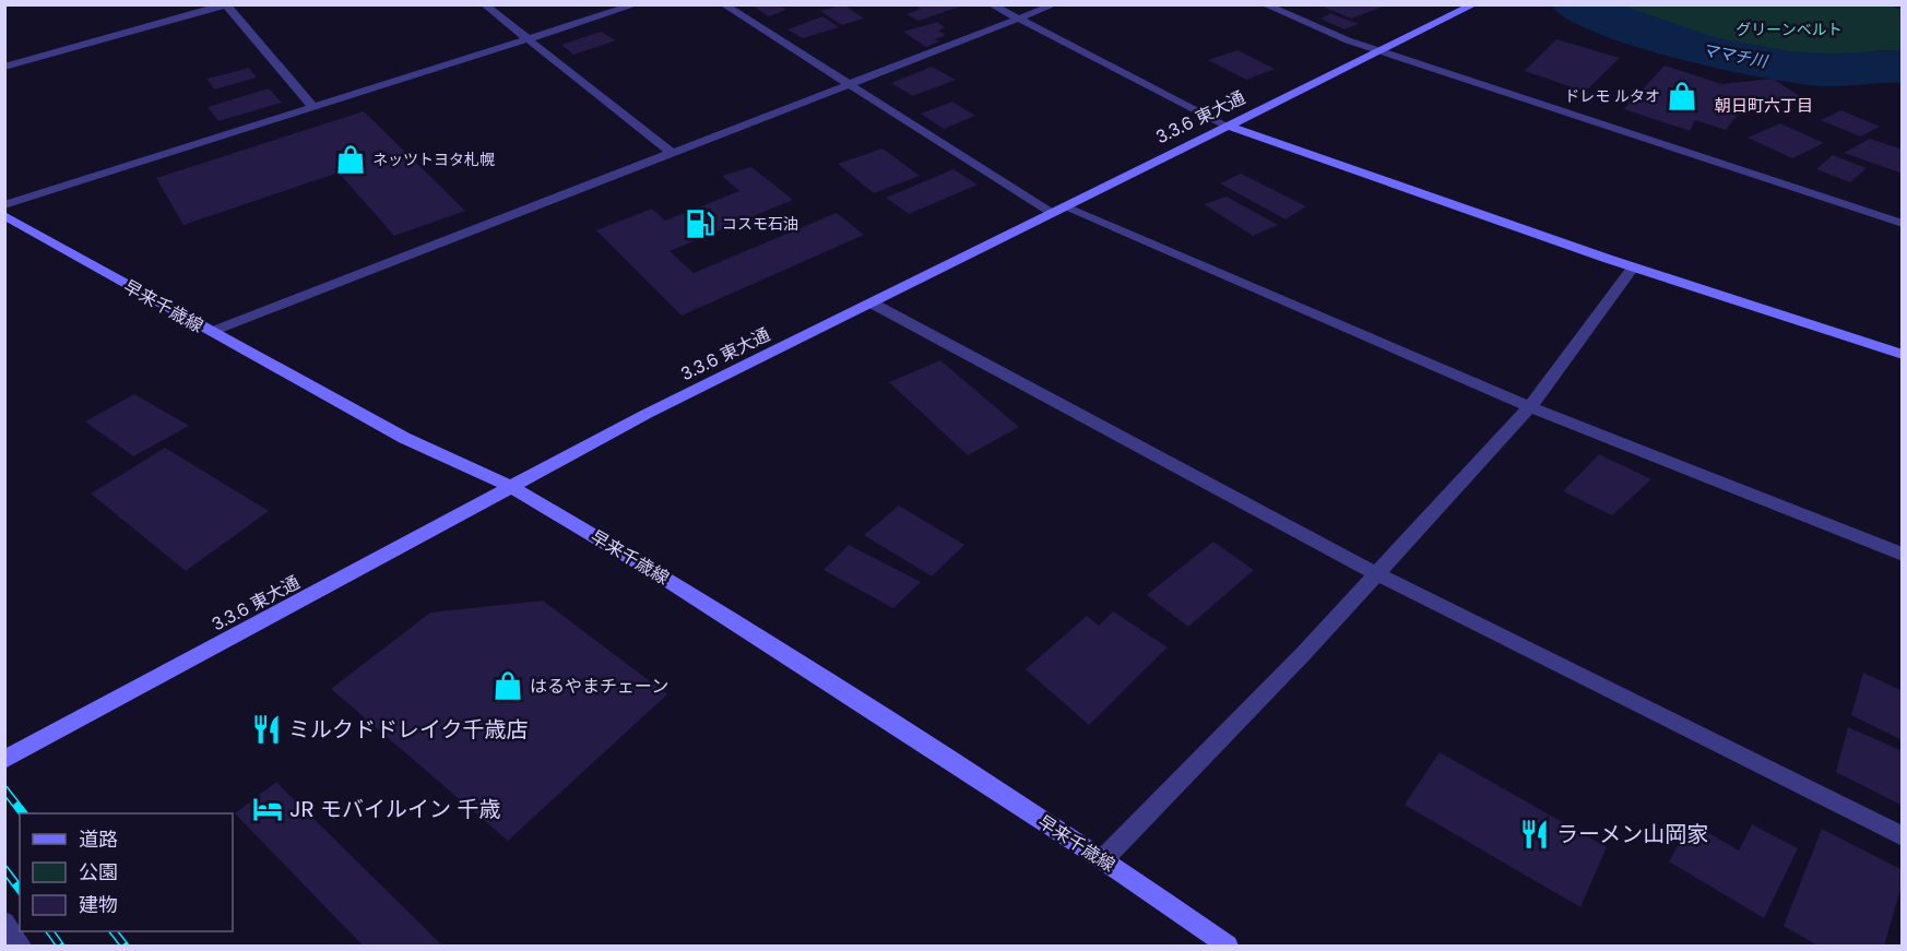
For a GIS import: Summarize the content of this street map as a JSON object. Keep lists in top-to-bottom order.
{
  "streets": {
    "street": ["3.3.6 東大通", "早来千歳線"]
  },
  "crossings": [
    ["3.3.6 東大通", "早来千歳線"]
  ],
  "districts": ["朝日町六丁目"],
  "water": ["ママチ川"],
  "parks": ["グリーンベルト"],
  "places": {
    "shop": ["ドレモ ルタオ", "ネッツトヨタ札幌", "はるやまチェーン"],
    "fuel station": ["コスモ石油"],
    "restaurant": ["ミルクドドレイク千歳店", "ラーメン山岡家"],
    "hotel": ["JR モバイルイン 千歳"]
  },
  "legend": ["道路", "公園", "建物"]
}
